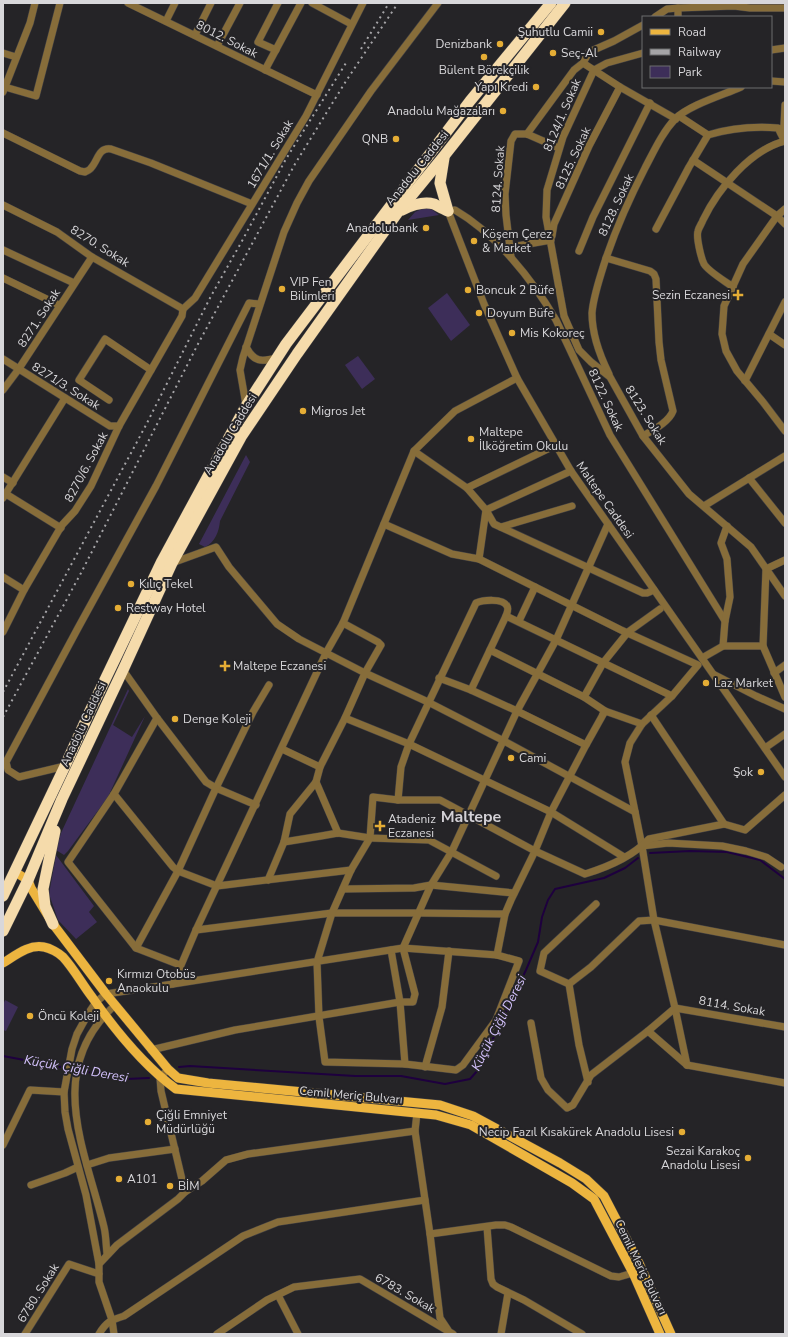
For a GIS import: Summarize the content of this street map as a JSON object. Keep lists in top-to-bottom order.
{
  "streets": {
    "highway": ["Anadolu Caddesi"],
    "main road": ["Cemil Meriç Bulvarı"],
    "street": [
      "8012. Sokak",
      "8124/1. Sokak",
      "1671/1. Sokak",
      "8125. Sokak",
      "8124. Sokak",
      "8128. Sokak",
      "8270. Sokak",
      "8271. Sokak",
      "8271/3. Sokak",
      "8122. Sokak",
      "8123. Sokak",
      "8270/6. Sokak",
      "Maltepe Caddesi",
      "8114. Sokak",
      "6780. Sokak",
      "6783. Sokak"
    ]
  },
  "crossings": [
    ["8012. Sokak", "1671/1. Sokak"],
    ["8124/1. Sokak", "8125. Sokak"],
    ["8124/1. Sokak", "8123. Sokak"],
    ["1671/1. Sokak", "8270. Sokak"],
    ["1671/1. Sokak", "8270/6. Sokak"],
    ["8125. Sokak", "8123. Sokak"],
    ["Anadolu Caddesi", "Cemil Meriç Bulvarı"],
    ["8124. Sokak", "8122. Sokak"],
    ["8128. Sokak", "8123. Sokak"],
    ["8270. Sokak", "8271. Sokak"],
    ["8270. Sokak", "8270/6. Sokak"],
    ["8271. Sokak", "8271/3. Sokak"],
    ["8271/3. Sokak", "8270/6. Sokak"],
    ["8122. Sokak", "Maltepe Caddesi"]
  ],
  "districts": ["Maltepe"],
  "water": ["Küçük Çiğli Deresi"],
  "places": {
    "other": [
      "Şuhutlu Camii",
      "Denizbank",
      "Seç-Al",
      "Bülent Börekçilik",
      "Yapı Kredi",
      "Anadolu Mağazaları",
      "QNB",
      "Anadolubank",
      "Köşem Çerez & Market",
      "VIP Fen Bilimleri",
      "Boncuk 2 Büfe",
      "Doyum Büfe",
      "Mis Kokoreç",
      "Migros Jet",
      "Maltepe İlköğretim Okulu",
      "Kılıç Tekel",
      "Restway Hotel",
      "Laz Market",
      "Denge Koleji",
      "Cami",
      "Şok",
      "Kırmızı Otobüs Anaokulu",
      "Öncü Koleji",
      "Çiğli Emniyet Müdürlüğü",
      "Necip Fazıl Kısakürek Anadolu Lisesi",
      "Sezai Karakoç Anadolu Lisesi",
      "A101",
      "BİM"
    ],
    "health": ["Sezin Eczanesi", "Maltepe Eczanesi", "Atadeniz Eczanesi"]
  },
  "legend": ["Road", "Railway", "Park"]
}
